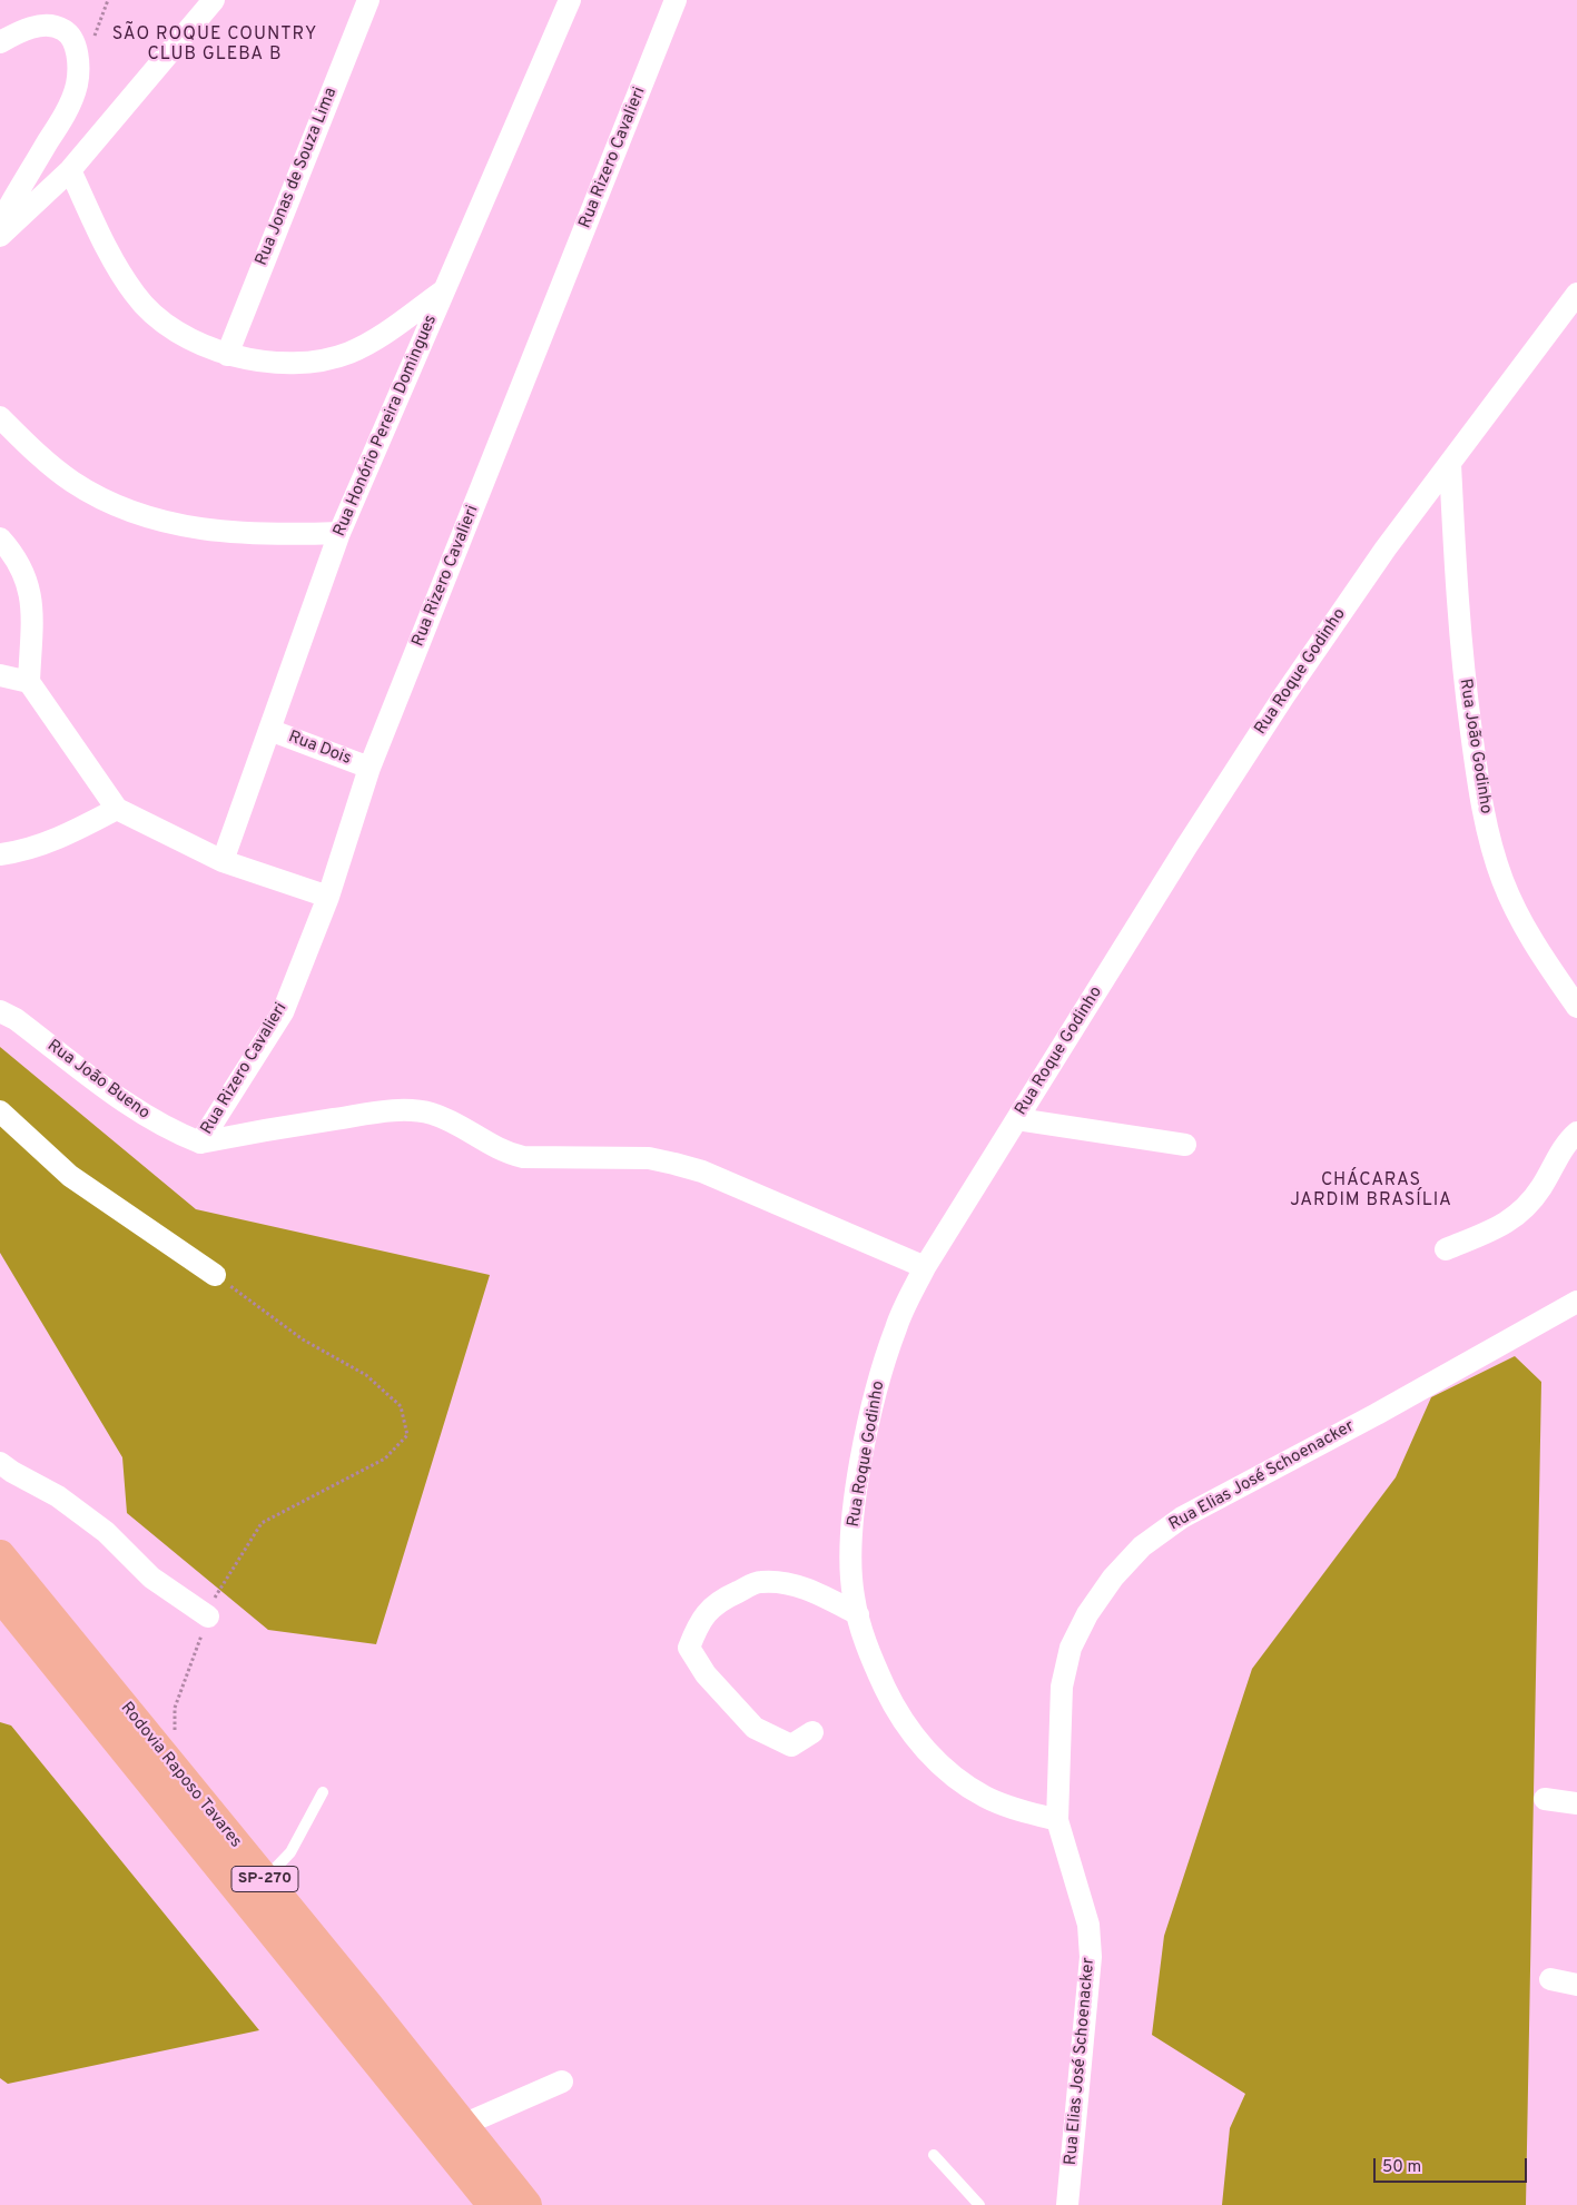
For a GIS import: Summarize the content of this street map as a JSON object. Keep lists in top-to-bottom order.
{
  "streets": {
    "highway": ["Rodovia Raposo Tavares", "SP-270"],
    "street": [
      "Rua Rizero Cavalieri",
      "Rua Jonas de Souza Lima",
      "Rua Honório Pereira Domingues",
      "Rua Roque Godinho",
      "Rua João Godinho",
      "Rua Dois",
      "Rua João Bueno",
      "Rua Elias José Schoenacker"
    ]
  },
  "crossings": [
    ["Rua Rizero Cavalieri", "Rua Dois"],
    ["Rua Rizero Cavalieri", "Rua João Bueno"],
    ["Rua Honório Pereira Domingues", "Rua Dois"],
    ["Rua Roque Godinho", "Rua João Godinho"],
    ["Rua Roque Godinho", "Rua Elias José Schoenacker"]
  ],
  "districts": ["SÃO ROQUE COUNTRY CLUB GLEBA B", "CHÁCARAS JARDIM BRASÍLIA"],
  "scale_bar": "50 m"
}
